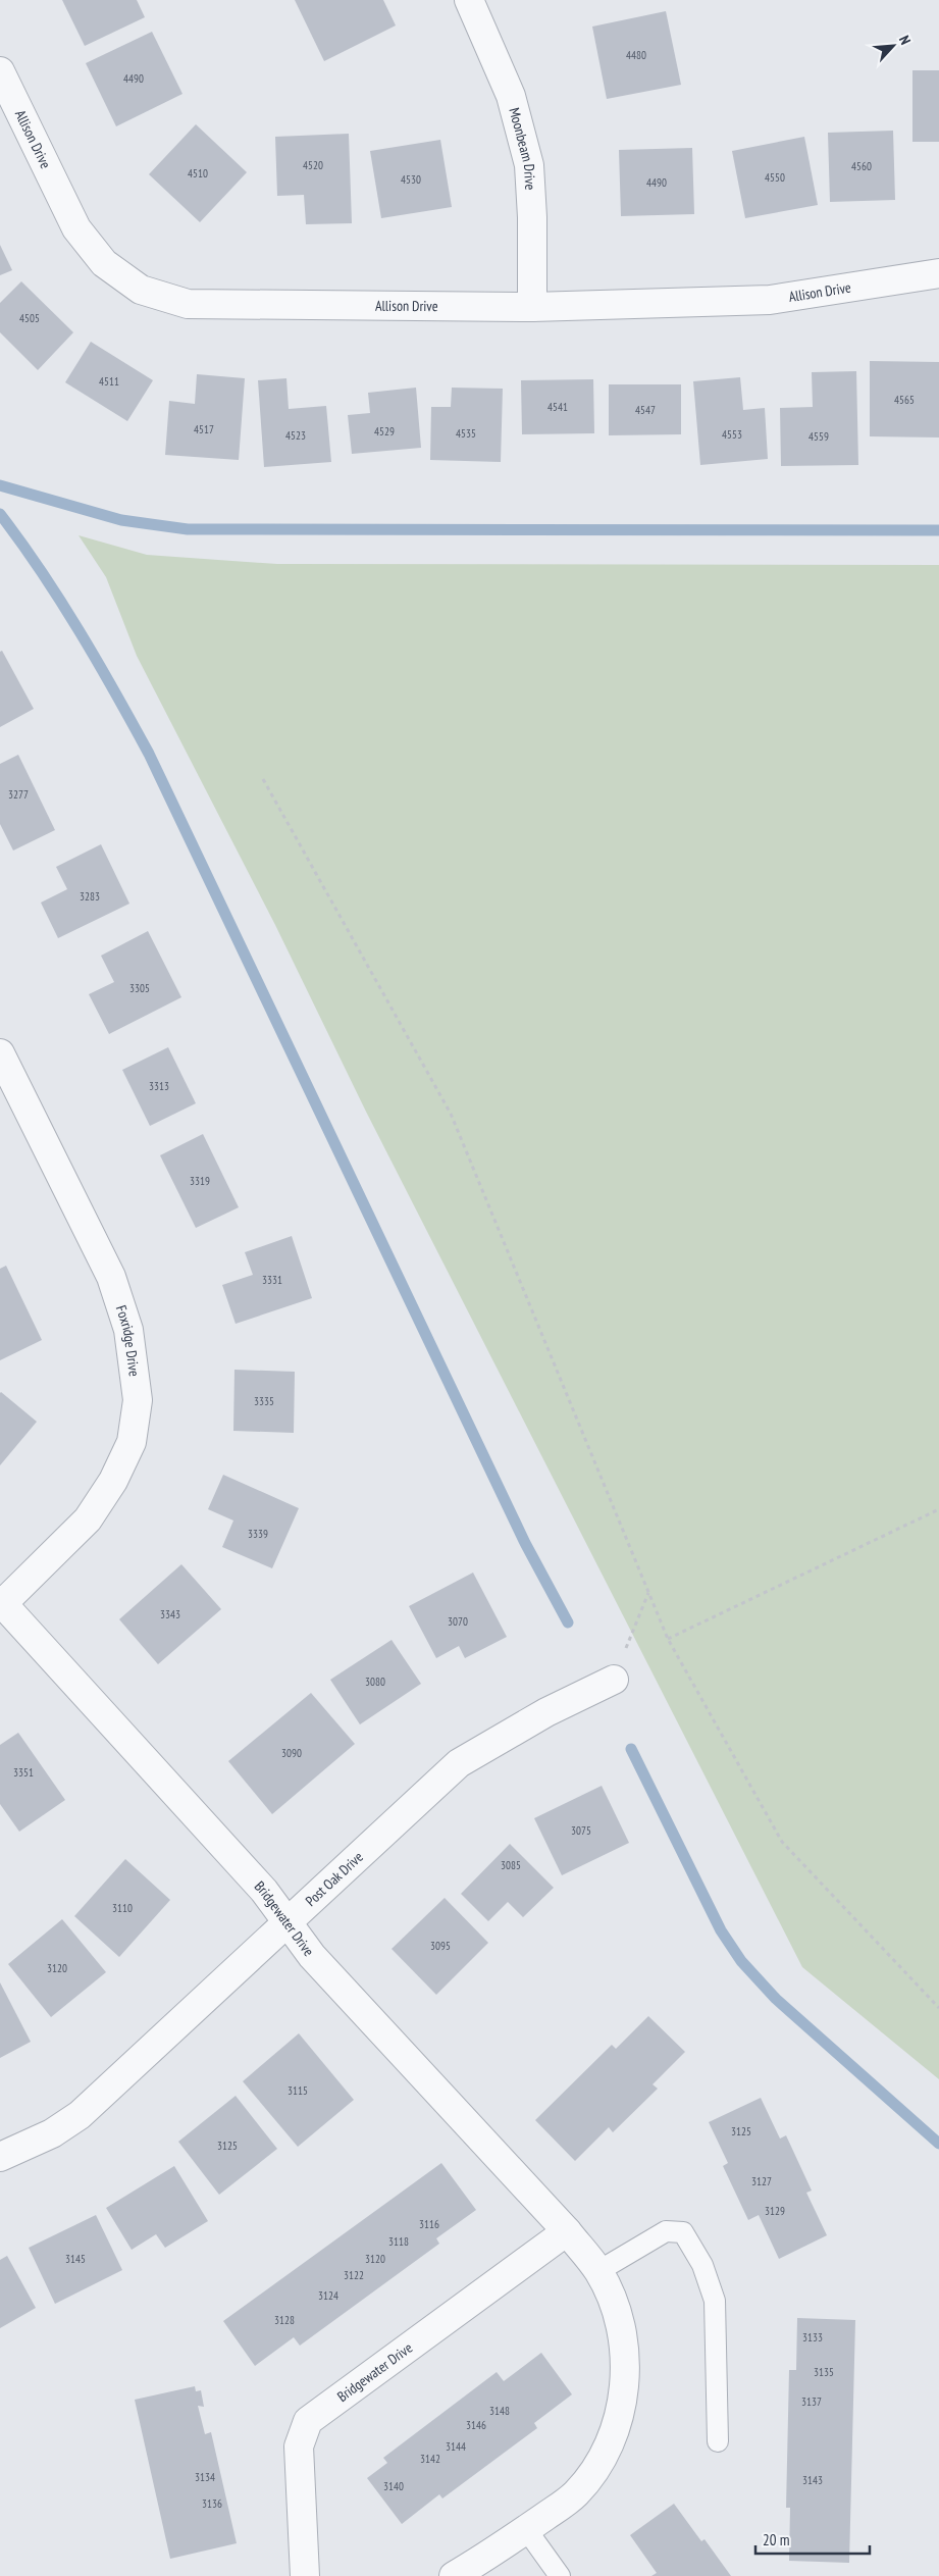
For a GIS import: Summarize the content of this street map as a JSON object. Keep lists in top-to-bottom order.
{
  "streets": {
    "street": [
      "Allison Drive",
      "Moonbeam Drive",
      "Foxridge Drive",
      "Post Oak Drive",
      "Bridgewater Drive"
    ]
  },
  "crossings": [
    ["Allison Drive", "Moonbeam Drive"],
    ["Foxridge Drive", "Bridgewater Drive"],
    ["Post Oak Drive", "Bridgewater Drive"]
  ],
  "house_numbers": [
    "4480",
    "4490",
    "4520",
    "4560",
    "4510",
    "4550",
    "4530",
    "4490",
    "4505",
    "4511",
    "4565",
    "4541",
    "4547",
    "4517",
    "4529",
    "4535",
    "4553",
    "4523",
    "4559",
    "3277",
    "3283",
    "3305",
    "3313",
    "3319",
    "3331",
    "3335",
    "3339",
    "3343",
    "3070",
    "3080",
    "3090",
    "3351",
    "3075",
    "3085",
    "3110",
    "3095",
    "3120",
    "3115",
    "3125",
    "3125",
    "3127",
    "3129",
    "3116",
    "3118",
    "3145",
    "3120",
    "3122",
    "3124",
    "3128",
    "3133",
    "3135",
    "3137",
    "3148",
    "3146",
    "3144",
    "3142",
    "3134",
    "3143",
    "3140",
    "3136"
  ],
  "scale_bar": "20 m",
  "north": "top right"
}
